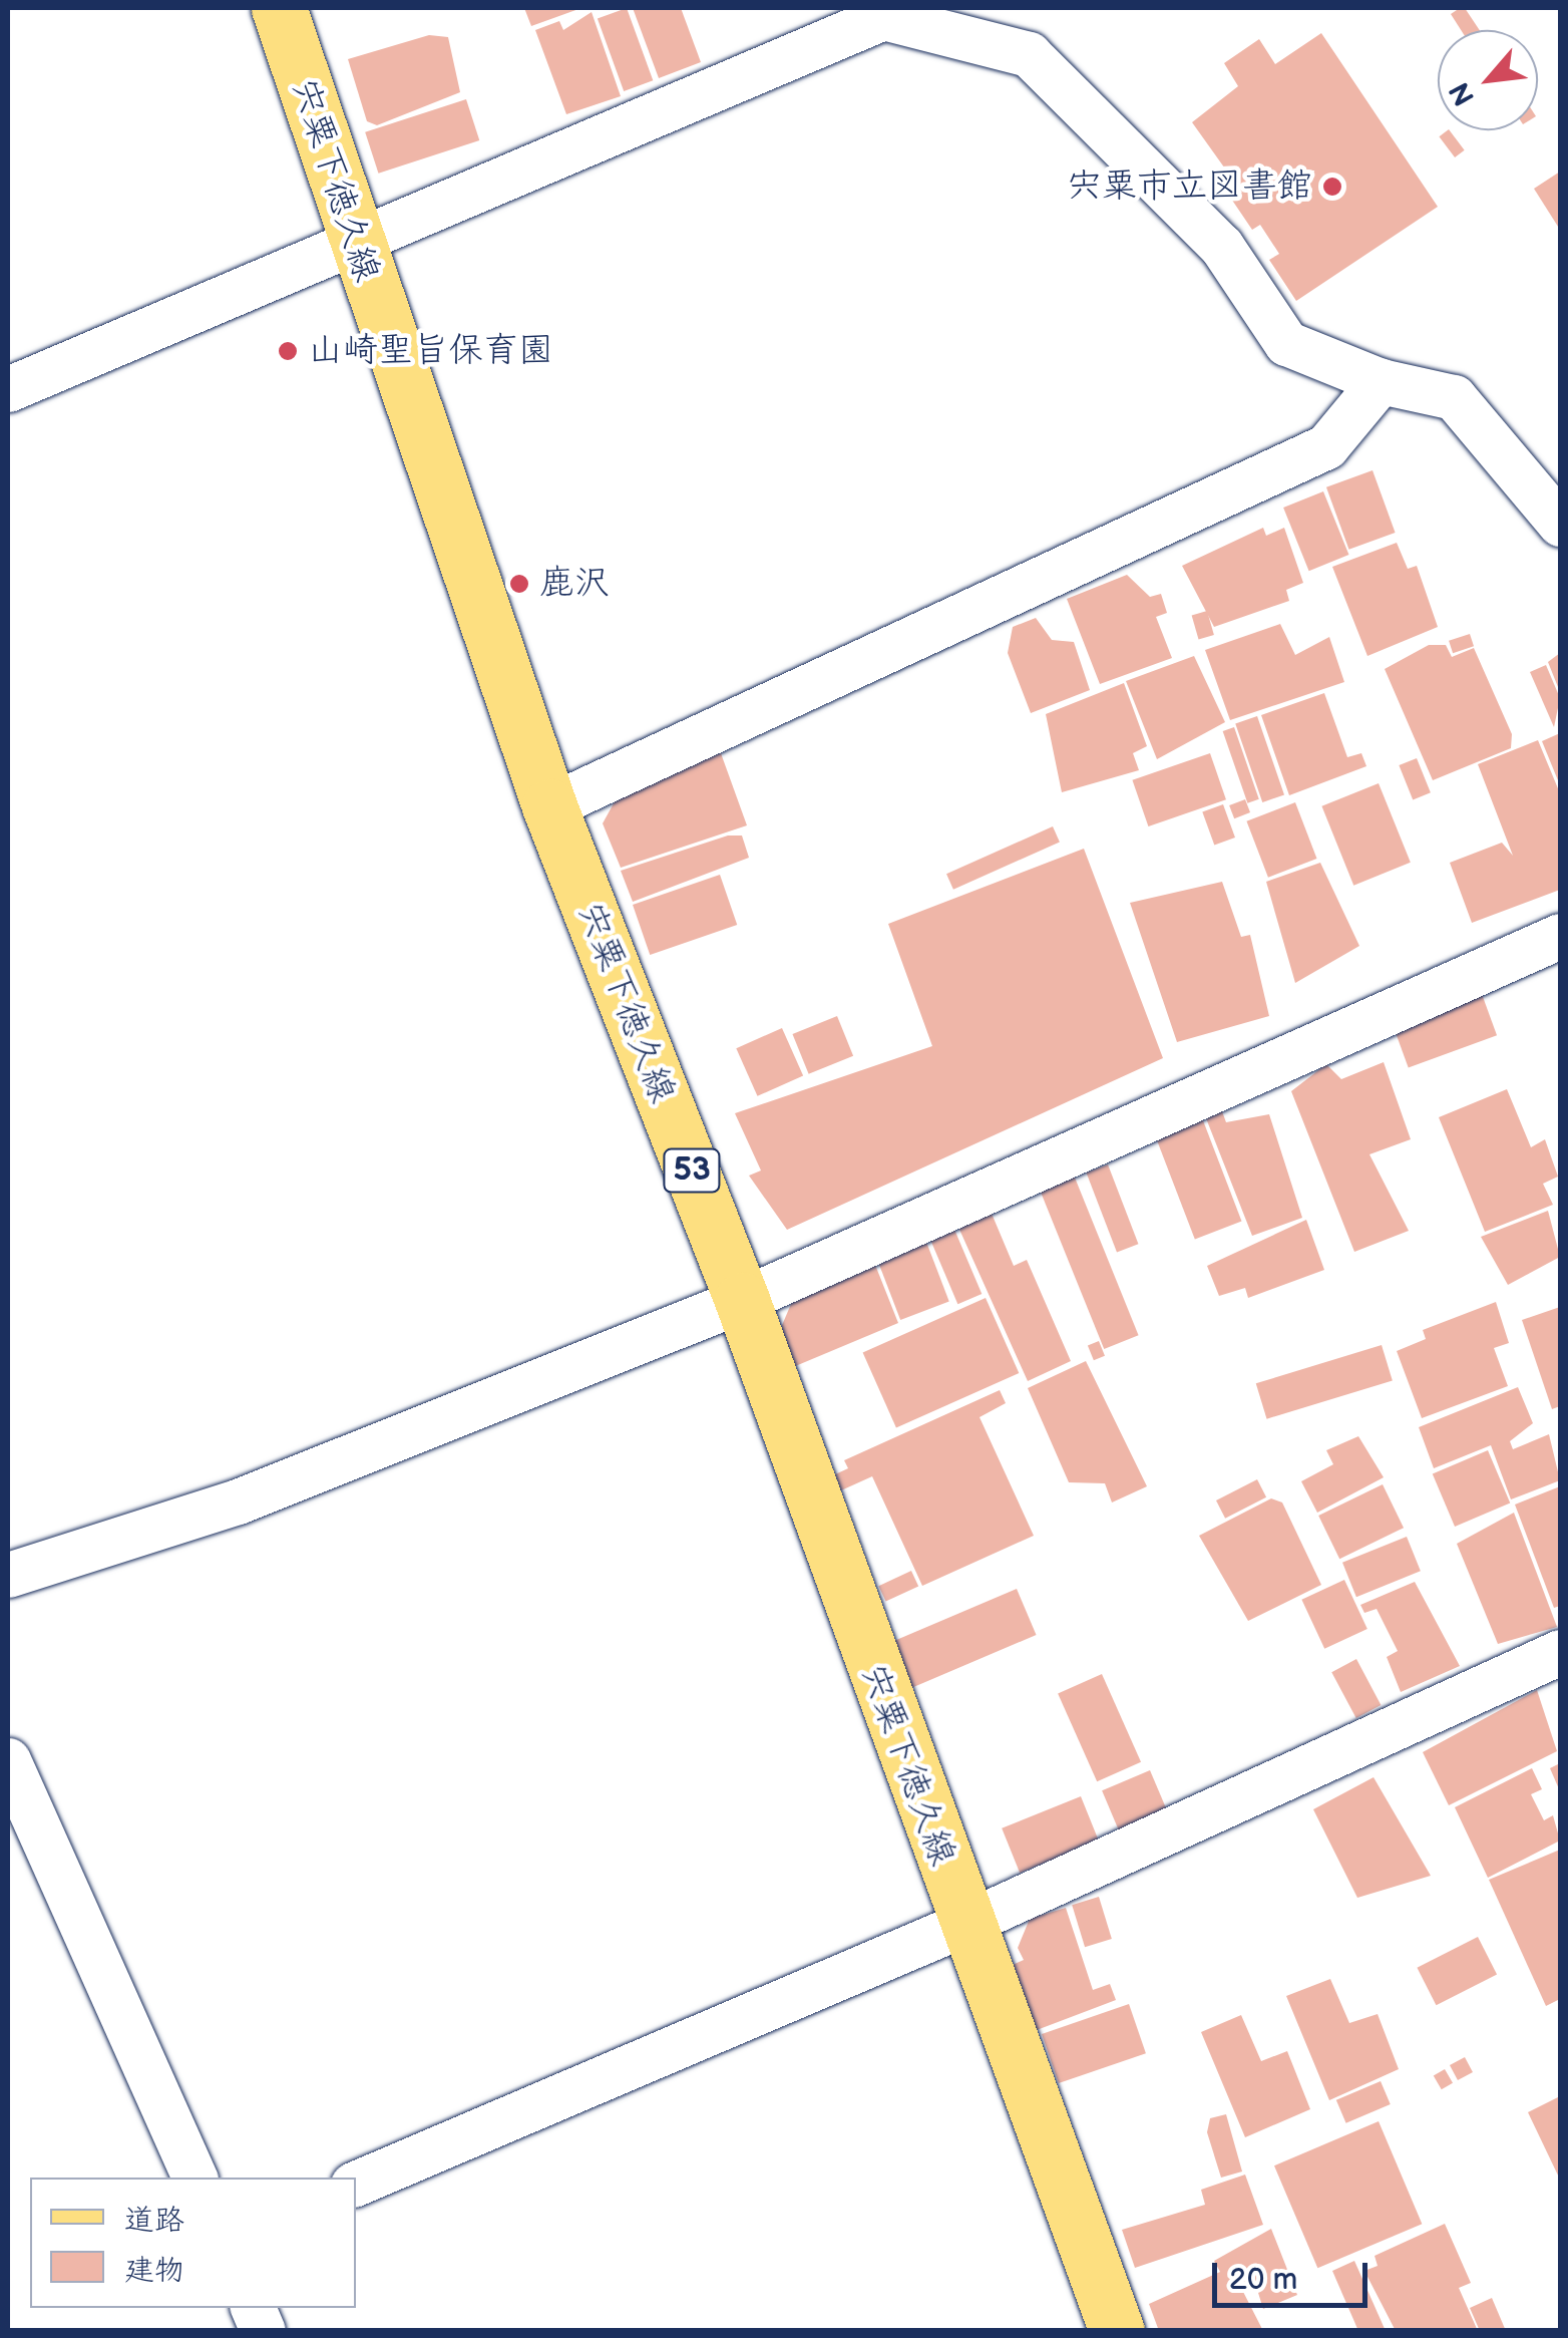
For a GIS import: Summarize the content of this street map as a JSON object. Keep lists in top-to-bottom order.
{
  "streets": {
    "main road": ["宍粟下徳久線", "53"]
  },
  "places": ["宍粟市立図書館", "山崎聖旨保育園", "鹿沢"],
  "legend": ["道路", "建物"],
  "scale_bar": "20 m",
  "north": "bottom left"
}
